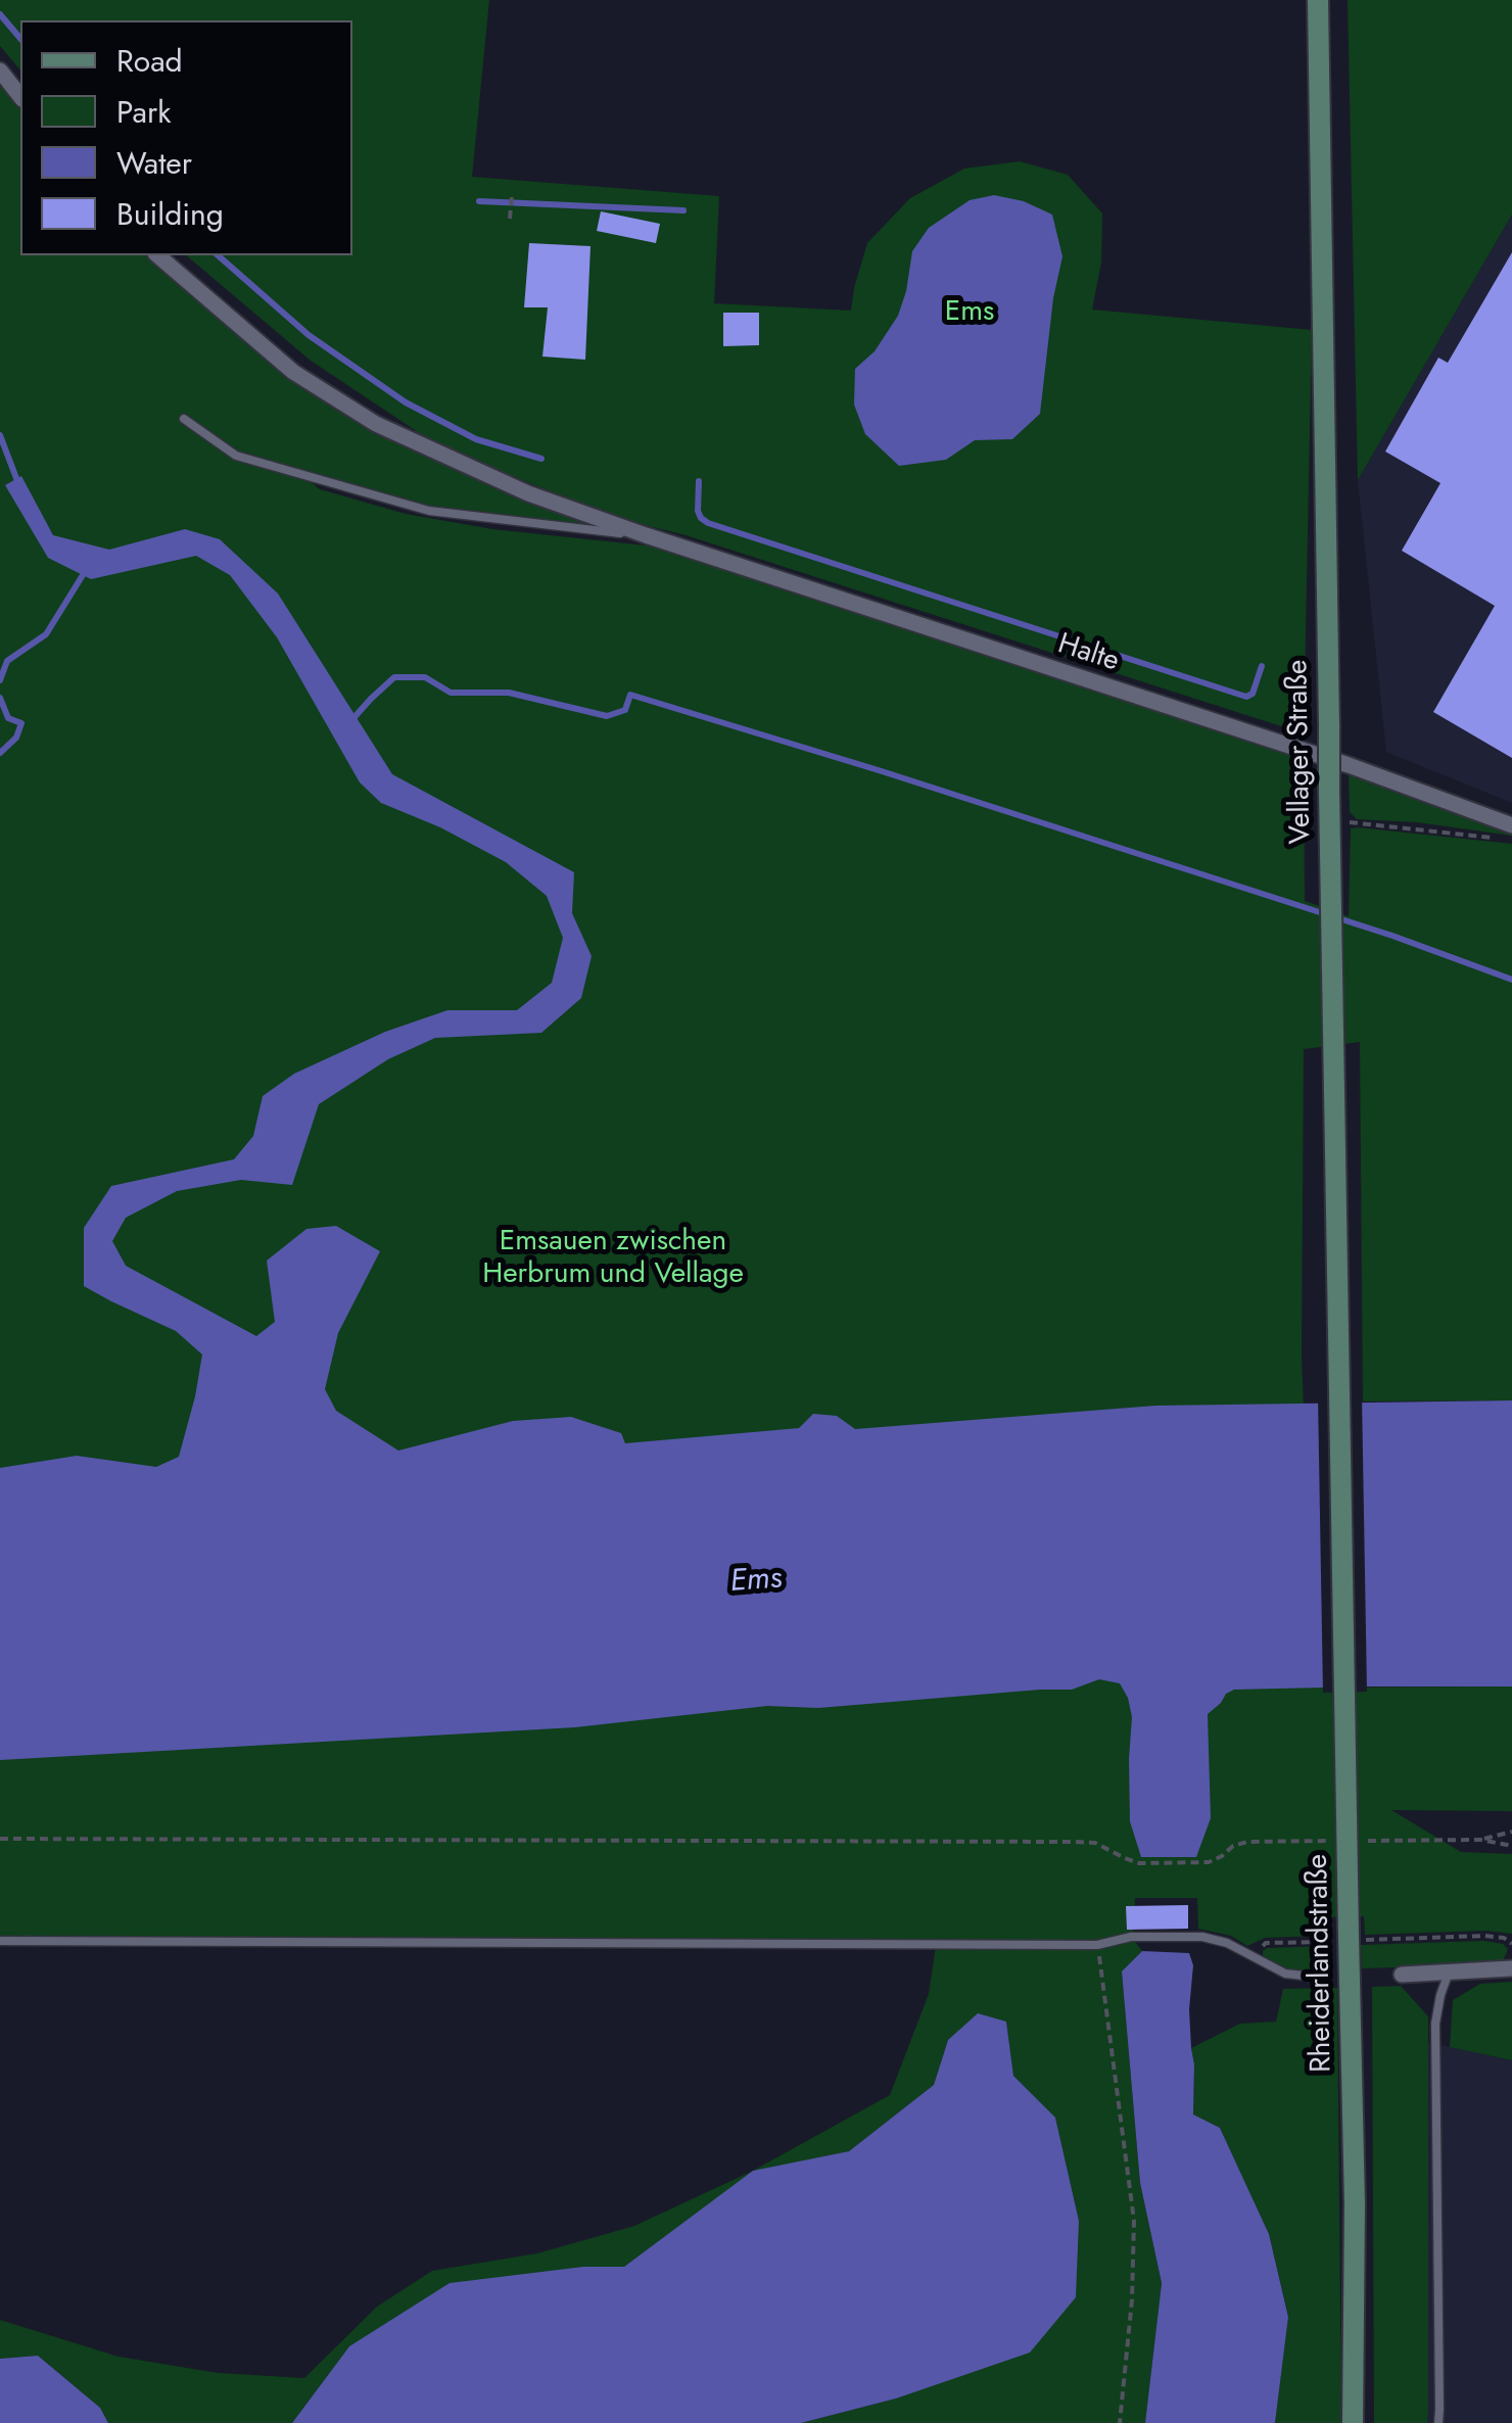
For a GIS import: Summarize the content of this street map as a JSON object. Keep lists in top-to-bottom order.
{
  "streets": {
    "main road": ["Vellager Straße", "Rheiderlandstraße"],
    "street": ["Halte"]
  },
  "crossings": [
    ["Vellager Straße", "Rheiderlandstraße"]
  ],
  "water": ["Ems"],
  "parks": ["Ems", "Emsauen zwischen Herbrum und Vellage"],
  "legend": [
    "Road",
    "Park",
    "Water",
    "Building"
  ]
}
